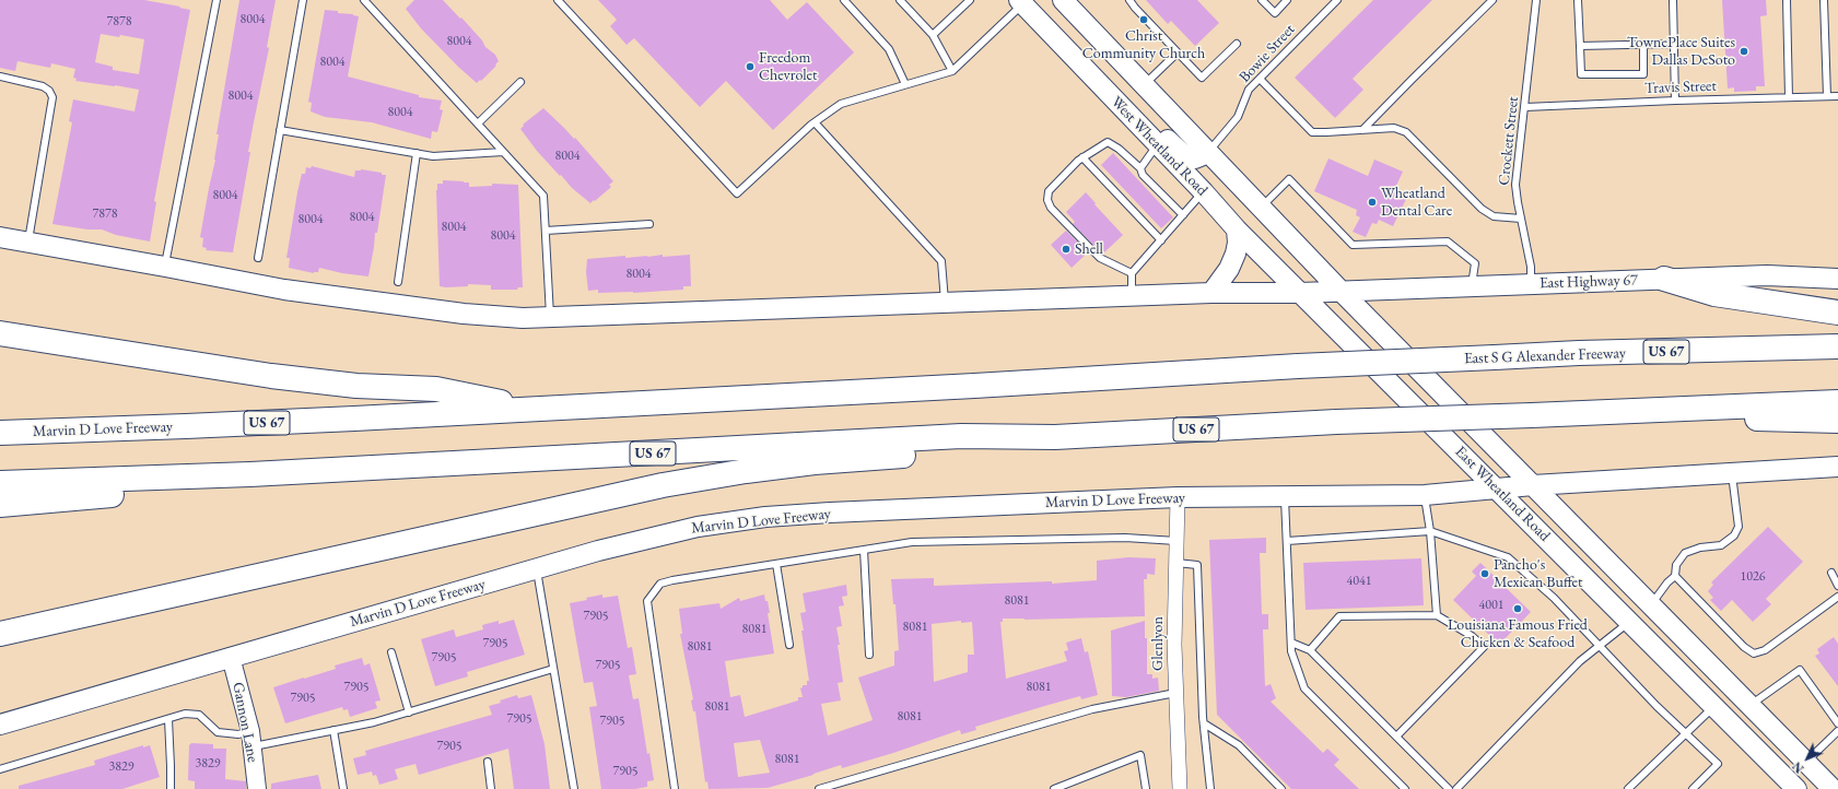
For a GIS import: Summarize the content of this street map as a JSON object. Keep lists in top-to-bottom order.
{
  "streets": {
    "highway": ["US 67", "East S G Alexander Freeway", "Marvin D Love Freeway"],
    "main road": ["West Wheatland Road", "East Highway 67", "East Wheatland Road"],
    "street": ["Glenlyon", "Gannon Lane"],
    "lane": ["Bowie Street", "Travis Street", "Crockett Street"]
  },
  "crossings": [
    ["Bowie Street", "West Wheatland Road"],
    ["Travis Street", "Crockett Street"],
    ["Crockett Street", "East Highway 67"],
    ["West Wheatland Road", "East Highway 67"],
    ["West Wheatland Road", "East Wheatland Road"],
    ["East Highway 67", "East Wheatland Road"],
    ["East S G Alexander Freeway", "Marvin D Love Freeway"],
    ["Marvin D Love Freeway", "East Wheatland Road"],
    ["Marvin D Love Freeway", "Glenlyon"],
    ["Marvin D Love Freeway", "Gannon Lane"]
  ],
  "places": [
    "Christ Community Church",
    "TownePlace Suites Dallas DeSoto",
    "Freedom Chevrolet",
    "Wheatland Dental Care",
    "Shell",
    "Pancho's Mexican Buffet",
    "Louisiana Famous Fried Chicken & Seafood"
  ],
  "house_numbers": [
    "8004",
    "7878",
    "8004",
    "8004",
    "8004",
    "8004",
    "8004",
    "8004",
    "7878",
    "8004",
    "8004",
    "8004",
    "8004",
    "8004",
    "1026",
    "4041",
    "8081",
    "4001",
    "7905",
    "8081",
    "8081",
    "7905",
    "8081",
    "7905",
    "7905",
    "7905",
    "8081",
    "7905",
    "8081",
    "8081",
    "7905",
    "7905",
    "7905",
    "8081",
    "3829",
    "3829",
    "7905"
  ],
  "north": "bottom left"
}
